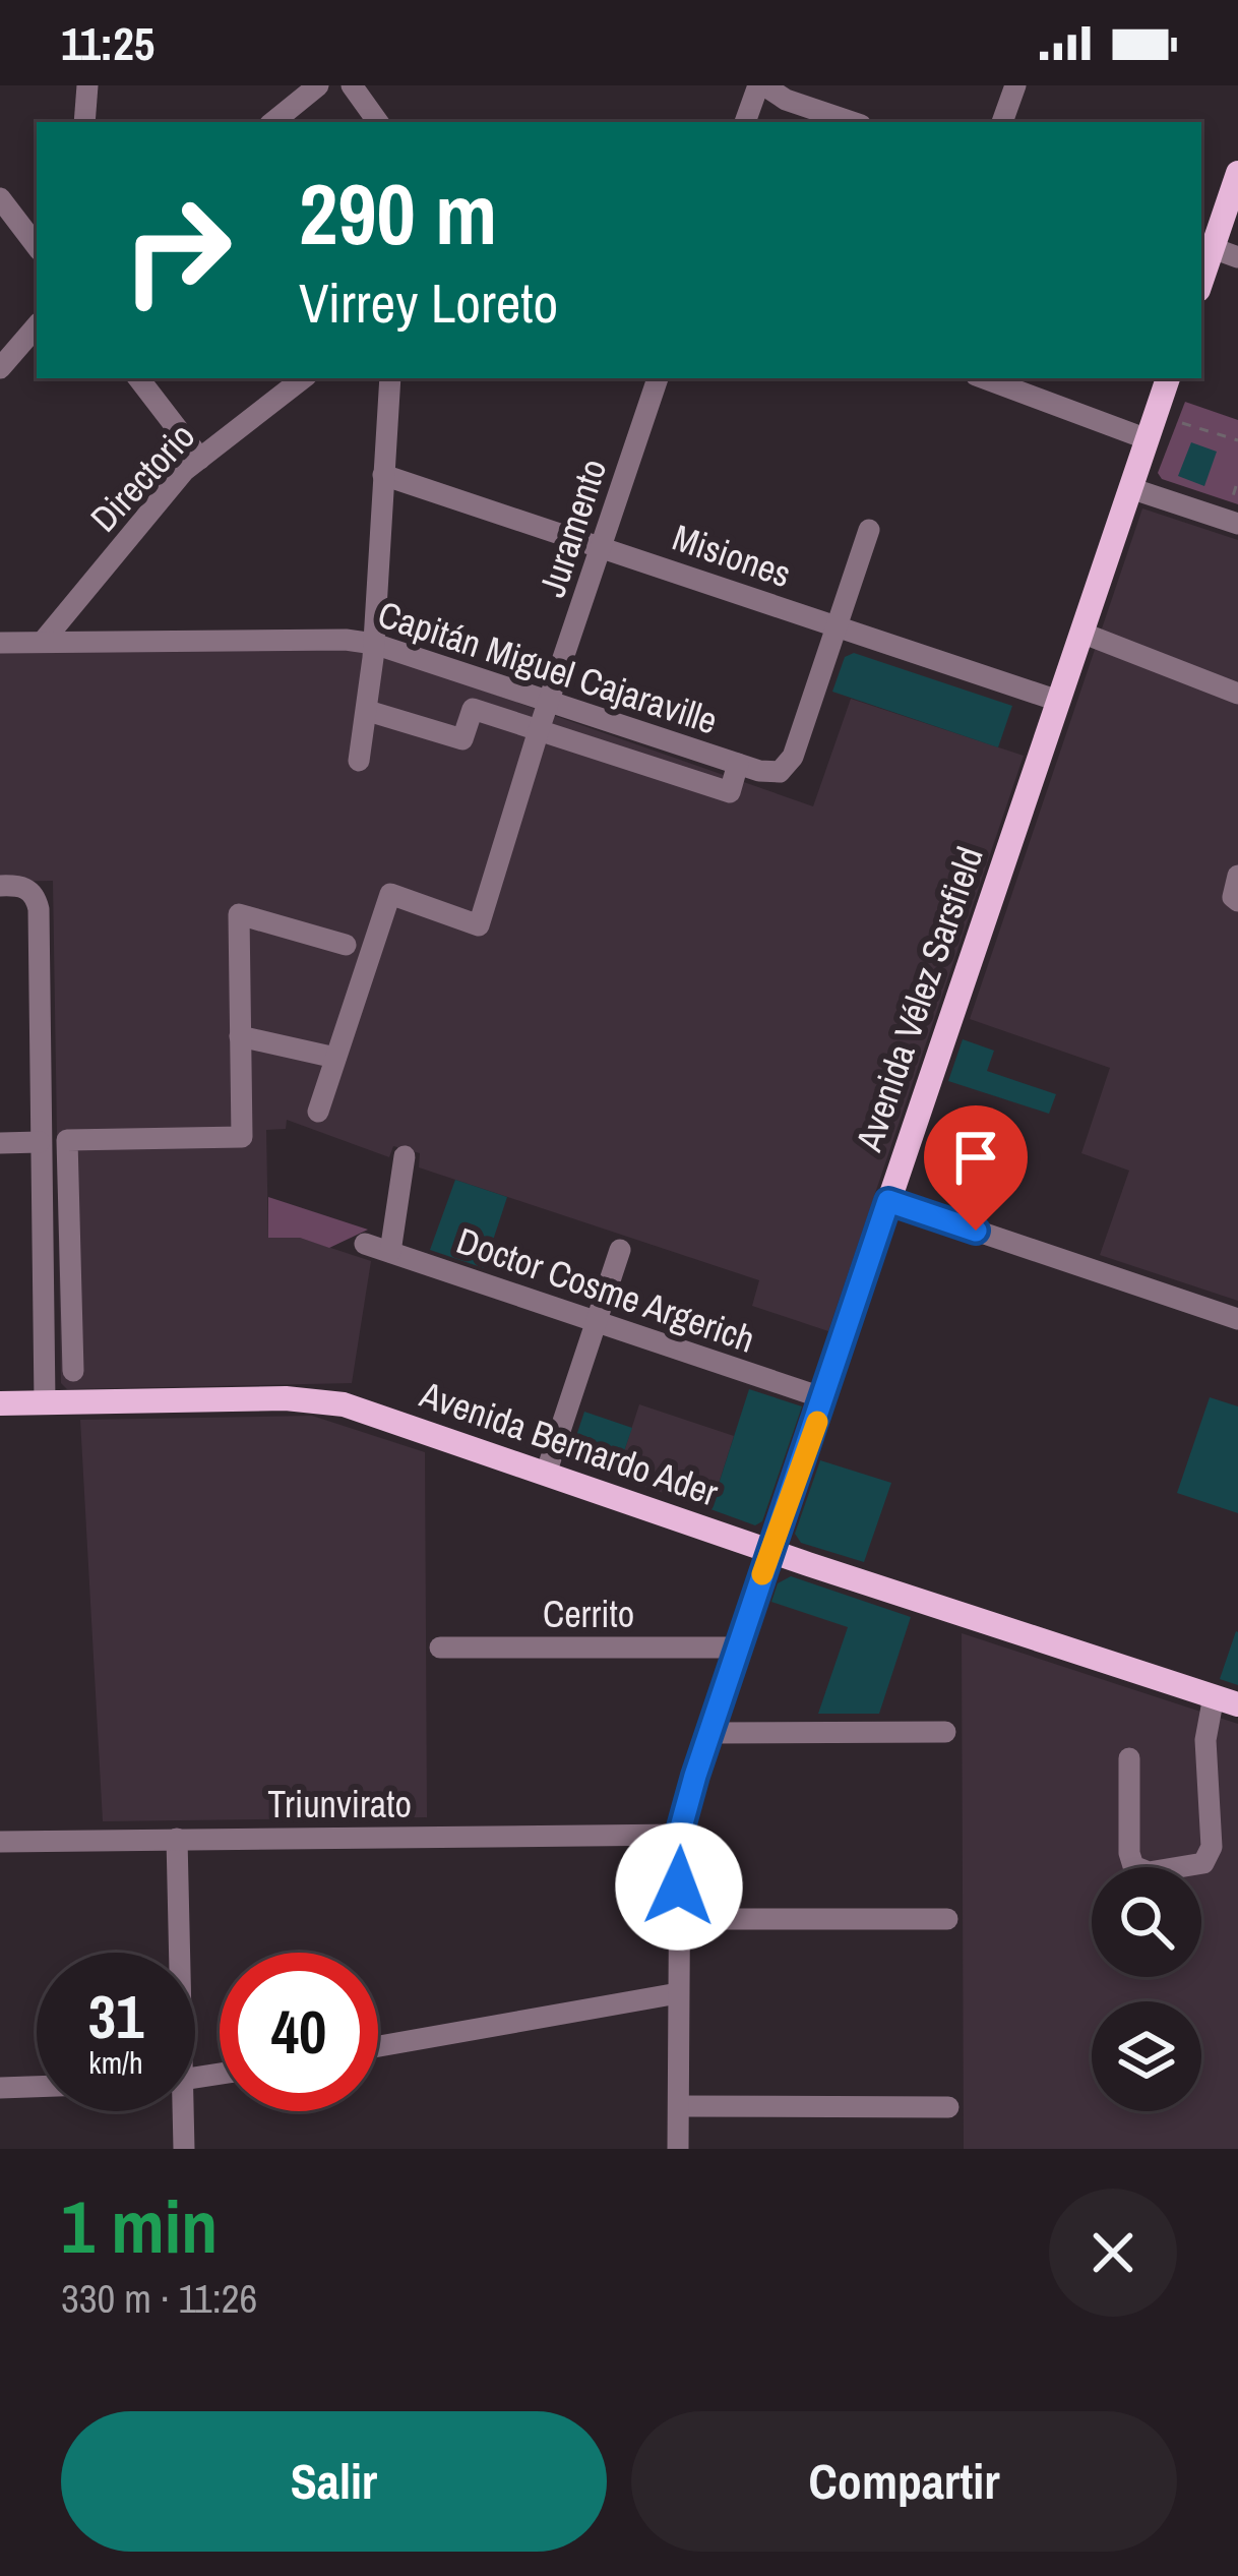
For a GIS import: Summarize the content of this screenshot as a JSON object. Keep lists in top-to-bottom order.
{
  "streets": {
    "main road": ["Avenida Vélez Sarsfield", "Avenida Bernardo Ader"],
    "street": [
      "Directorio",
      "Juramento",
      "Misiones",
      "Capitán Miguel Cajaraville",
      "Doctor Cosme Argerich",
      "Cerrito",
      "Triunvirato"
    ]
  },
  "crossings": [
    ["Directorio", "Capitán Miguel Cajaraville"],
    ["Juramento", "Misiones"],
    ["Juramento", "Capitán Miguel Cajaraville"],
    ["Misiones", "Capitán Miguel Cajaraville"],
    ["Misiones", "Avenida Vélez Sarsfield"],
    ["Avenida Vélez Sarsfield", "Doctor Cosme Argerich"],
    ["Avenida Vélez Sarsfield", "Avenida Bernardo Ader"],
    ["Avenida Vélez Sarsfield", "Cerrito"],
    ["Avenida Vélez Sarsfield", "Triunvirato"]
  ],
  "page": {
    "status": "11:25",
    "turn": ["290 m", "Virrey Loreto"],
    "speed": "31 km/h",
    "limit": "40",
    "heading": ["1 min", "330 m · 11:26"],
    "buttons": ["Salir", "Compartir"]
  }
}
